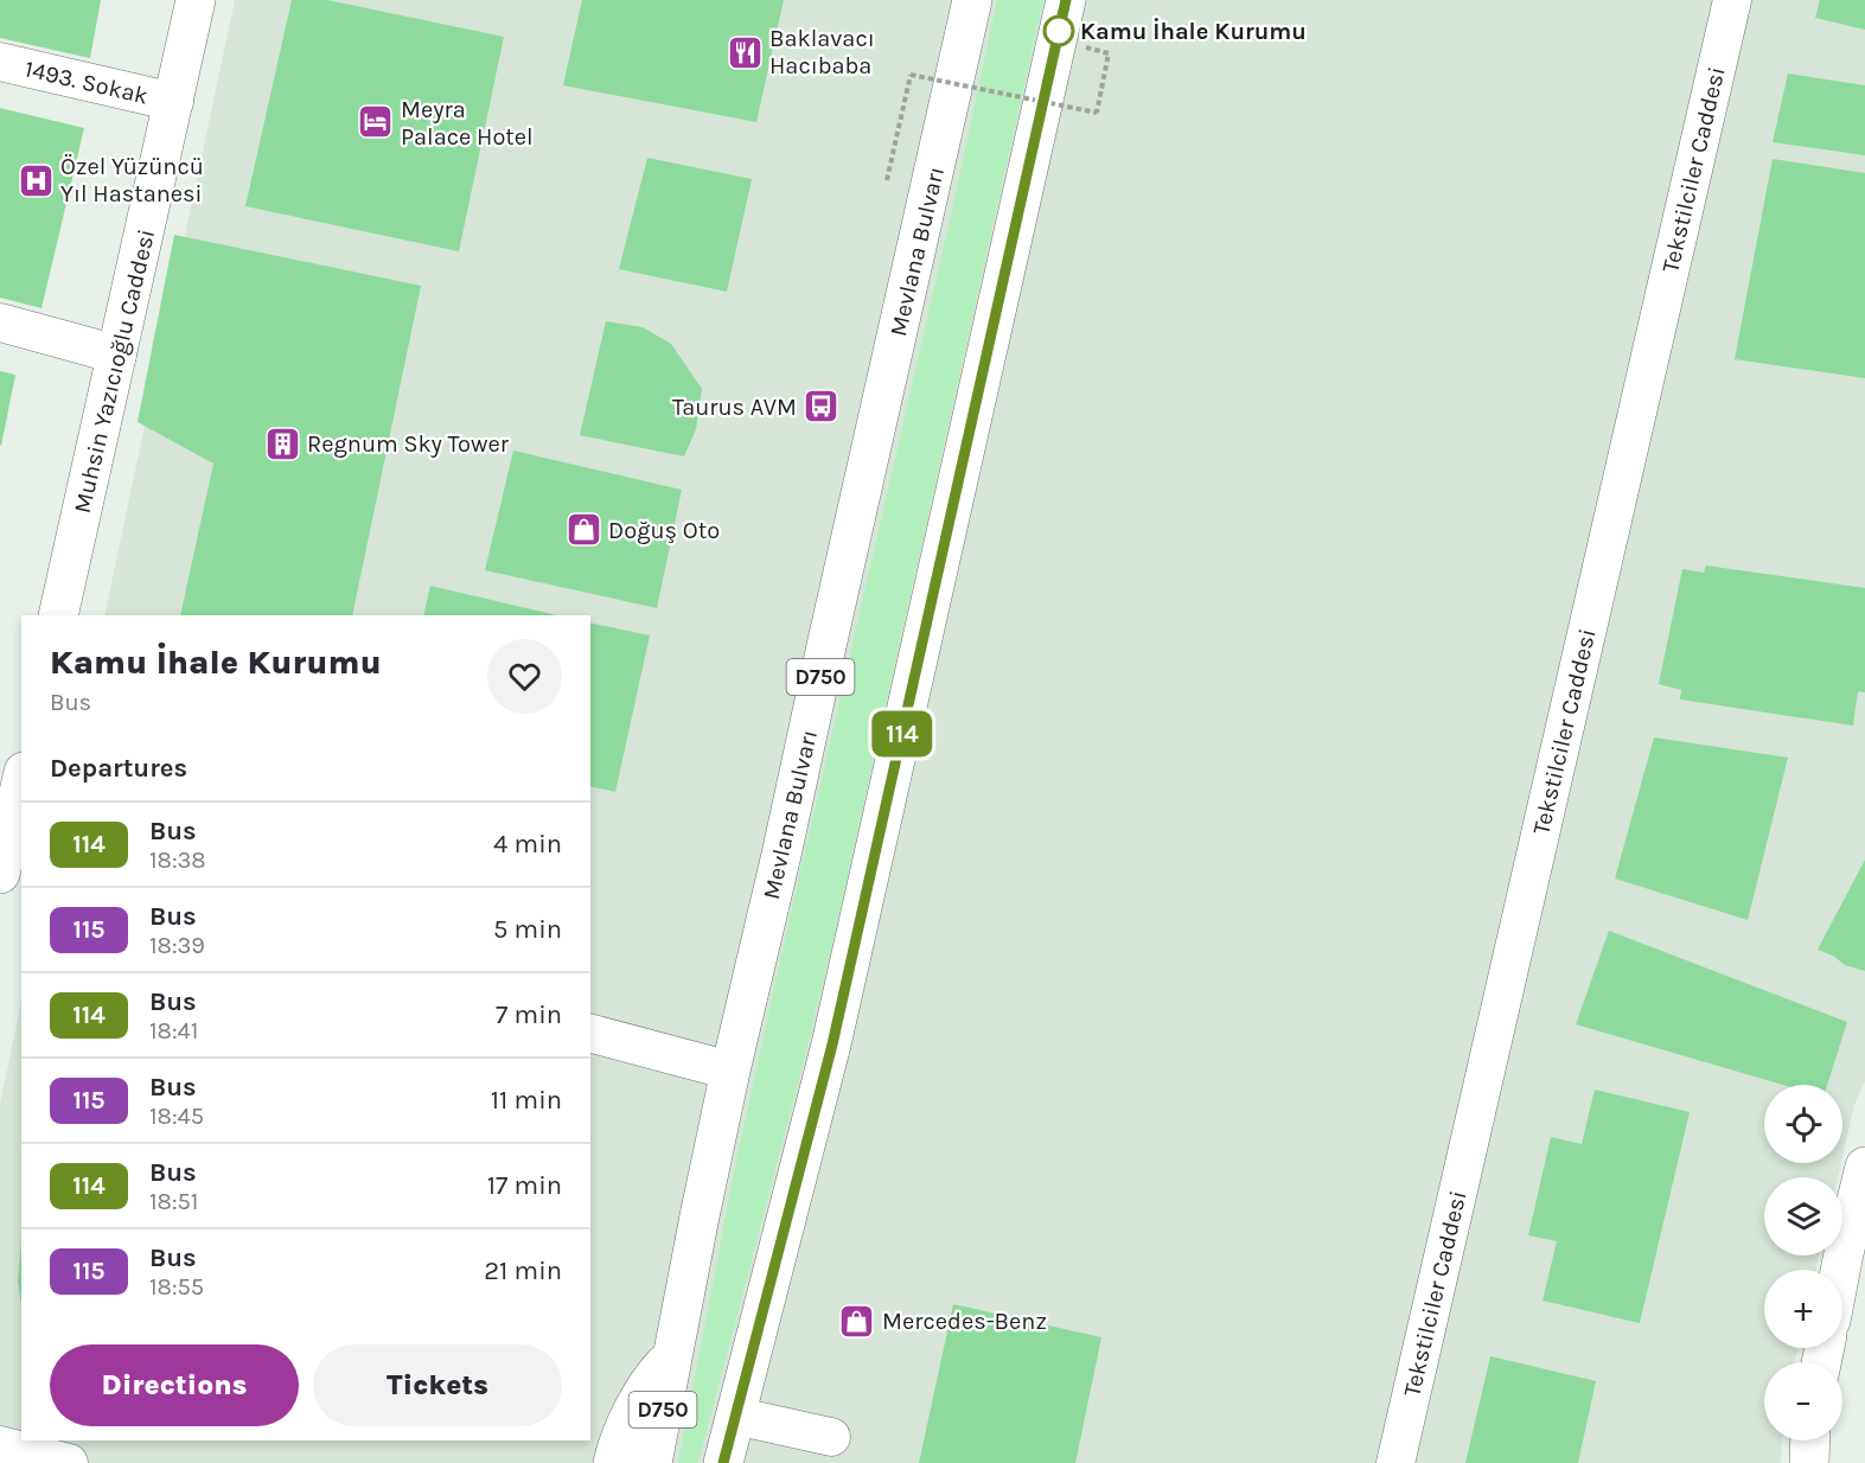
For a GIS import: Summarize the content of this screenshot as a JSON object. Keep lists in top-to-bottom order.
{
  "streets": {
    "main road": ["Mevlana Bulvarı", "Muhsin Yazıcıoğlu Caddesi", "D750"],
    "street": ["1493. Sokak", "Tekstilciler Caddesi"]
  },
  "crossings": [
    ["1493. Sokak", "Muhsin Yazıcıoğlu Caddesi"]
  ],
  "places": {
    "other": ["Kamu İhale Kurumu"],
    "restaurant": ["Baklavacı Hacıbaba"],
    "hotel": ["Meyra Palace Hotel"],
    "hospital": ["Özel Yüzüncü Yıl Hastanesi"],
    "bus stop": ["Taurus AVM"],
    "building": ["Regnum Sky Tower"],
    "shop": ["Doğuş Oto", "Mercedes-Benz"]
  },
  "lines": ["bus line 114"],
  "page": {
    "on_map": "114",
    "heading": [
      ["Kamu İhale Kurumu", "Bus"],
      "Departures"
    ],
    "list": [
      {
        "mark": "114",
        "name": "Bus",
        "note": "18:38",
        "value": "4 min"
      },
      {
        "mark": "115",
        "name": "Bus",
        "note": "18:39",
        "value": "5 min"
      },
      {
        "mark": "114",
        "name": "Bus",
        "note": "18:41",
        "value": "7 min"
      },
      {
        "mark": "115",
        "name": "Bus",
        "note": "18:45",
        "value": "11 min"
      },
      {
        "mark": "114",
        "name": "Bus",
        "note": "18:51",
        "value": "17 min"
      },
      {
        "mark": "115",
        "name": "Bus",
        "note": "18:55",
        "value": "21 min"
      }
    ],
    "map_buttons": ["+", "−"],
    "buttons": ["Directions", "Tickets"]
  }
}
